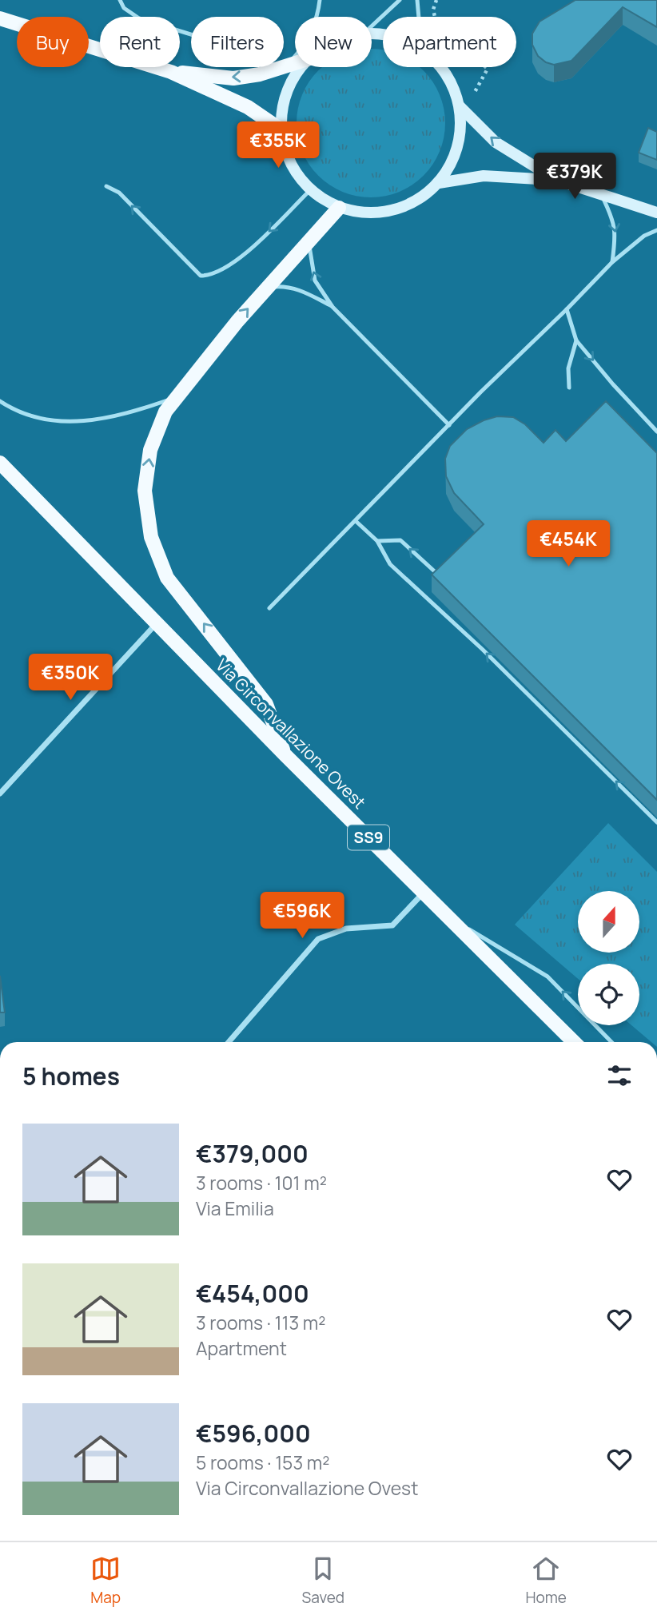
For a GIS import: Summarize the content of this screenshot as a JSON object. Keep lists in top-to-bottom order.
{
  "streets": {
    "main road": ["Via Circonvallazione Ovest", "SS9"]
  },
  "north": "top",
  "page": {
    "chip": [
      "Buy",
      "Rent",
      "Filters",
      "New",
      "Apartment"
    ],
    "price": [
      "€355K",
      "€379K",
      "€454K",
      "€350K",
      "€596K"
    ],
    "heading": "5 homes",
    "list": [
      {
        "name": "€379,000",
        "note": "3 rooms · 101 m² · Via Emilia"
      },
      {
        "name": "€454,000",
        "note": "3 rooms · 113 m² · Apartment"
      },
      {
        "name": "€596,000",
        "note": "5 rooms · 153 m² · Via Circonvallazione Ovest"
      }
    ],
    "tabs": ["Map", "Saved", "Home"]
  }
}
